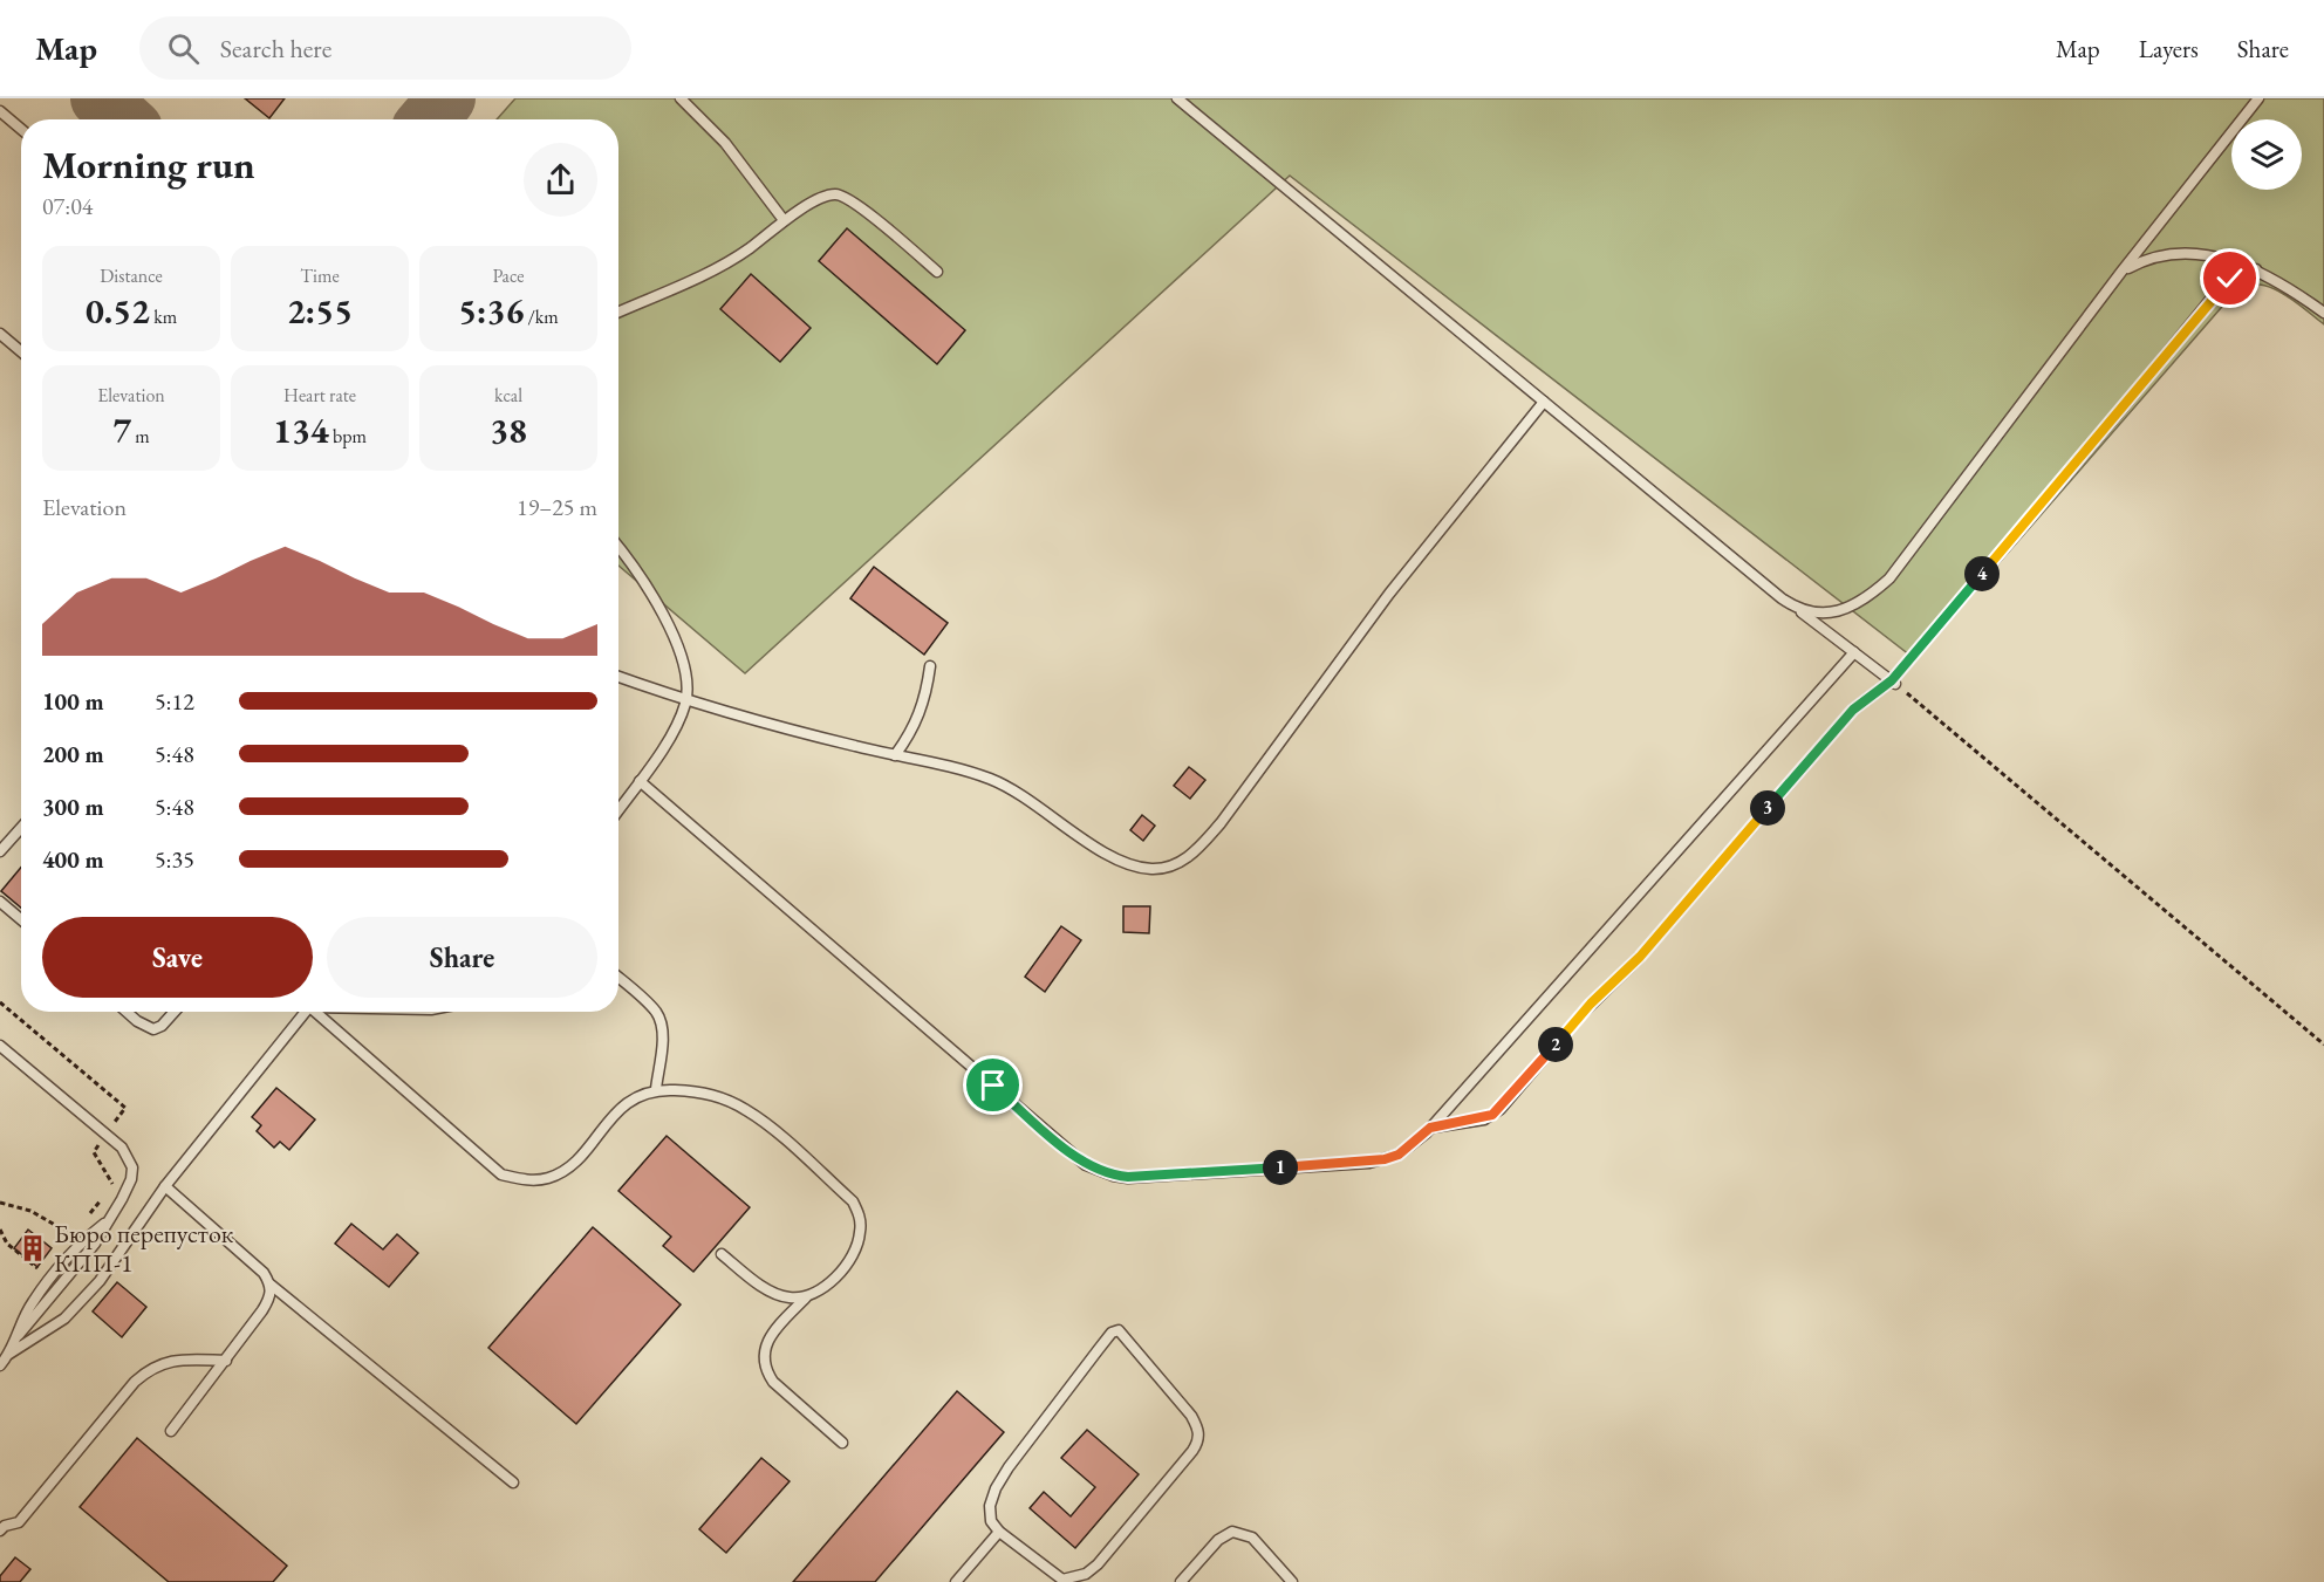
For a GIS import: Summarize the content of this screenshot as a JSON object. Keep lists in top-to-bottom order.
{
  "places": {
    "building": ["Бюро перепусток КПП-1"]
  },
  "page": {
    "header": "Map",
    "search": "Search here",
    "nav": ["Map", "Layers", "Share"],
    "heading": ["Morning run", "07:04"],
    "stats": [
      ["Distance", "0.52 km"],
      ["Time", "2:55"],
      ["Pace", "5:36 /km"],
      ["Elevation", "7 m"],
      ["Heart rate", "134 bpm"],
      ["kcal", "38"]
    ],
    "chart": ["Elevation", "19–25 m"],
    "pins": [
      "4",
      "3",
      "2",
      "1"
    ],
    "list": [
      {
        "name": "100 m",
        "note": "5:12"
      },
      {
        "name": "200 m",
        "note": "5:48"
      },
      {
        "name": "300 m",
        "note": "5:48"
      },
      {
        "name": "400 m",
        "note": "5:35"
      }
    ],
    "buttons": ["Save", "Share"]
  }
}
